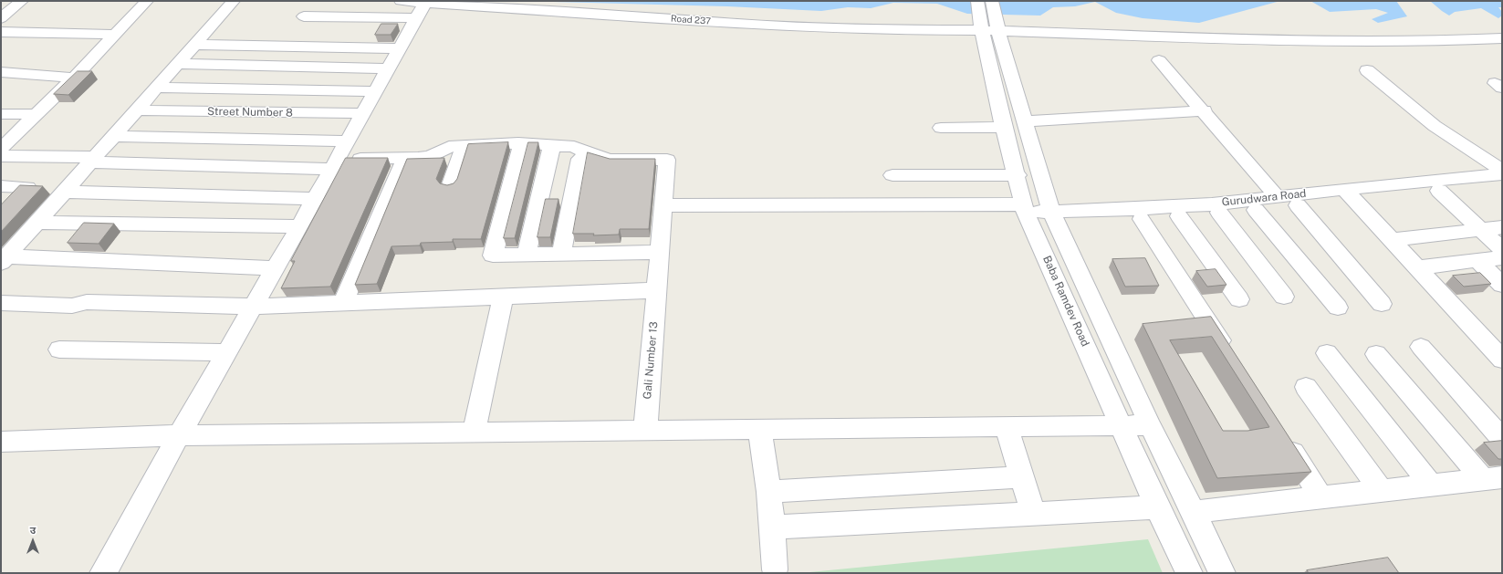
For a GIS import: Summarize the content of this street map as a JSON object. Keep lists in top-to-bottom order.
{
  "streets": {
    "street": [
      "Road 237",
      "Street Number 8",
      "Gurudwara Road",
      "Baba Ramdev Road",
      "Gali Number 13"
    ]
  },
  "crossings": [
    ["Road 237", "Baba Ramdev Road"],
    ["Gurudwara Road", "Baba Ramdev Road"],
    ["Gurudwara Road", "Gali Number 13"]
  ],
  "north": "top"
}
